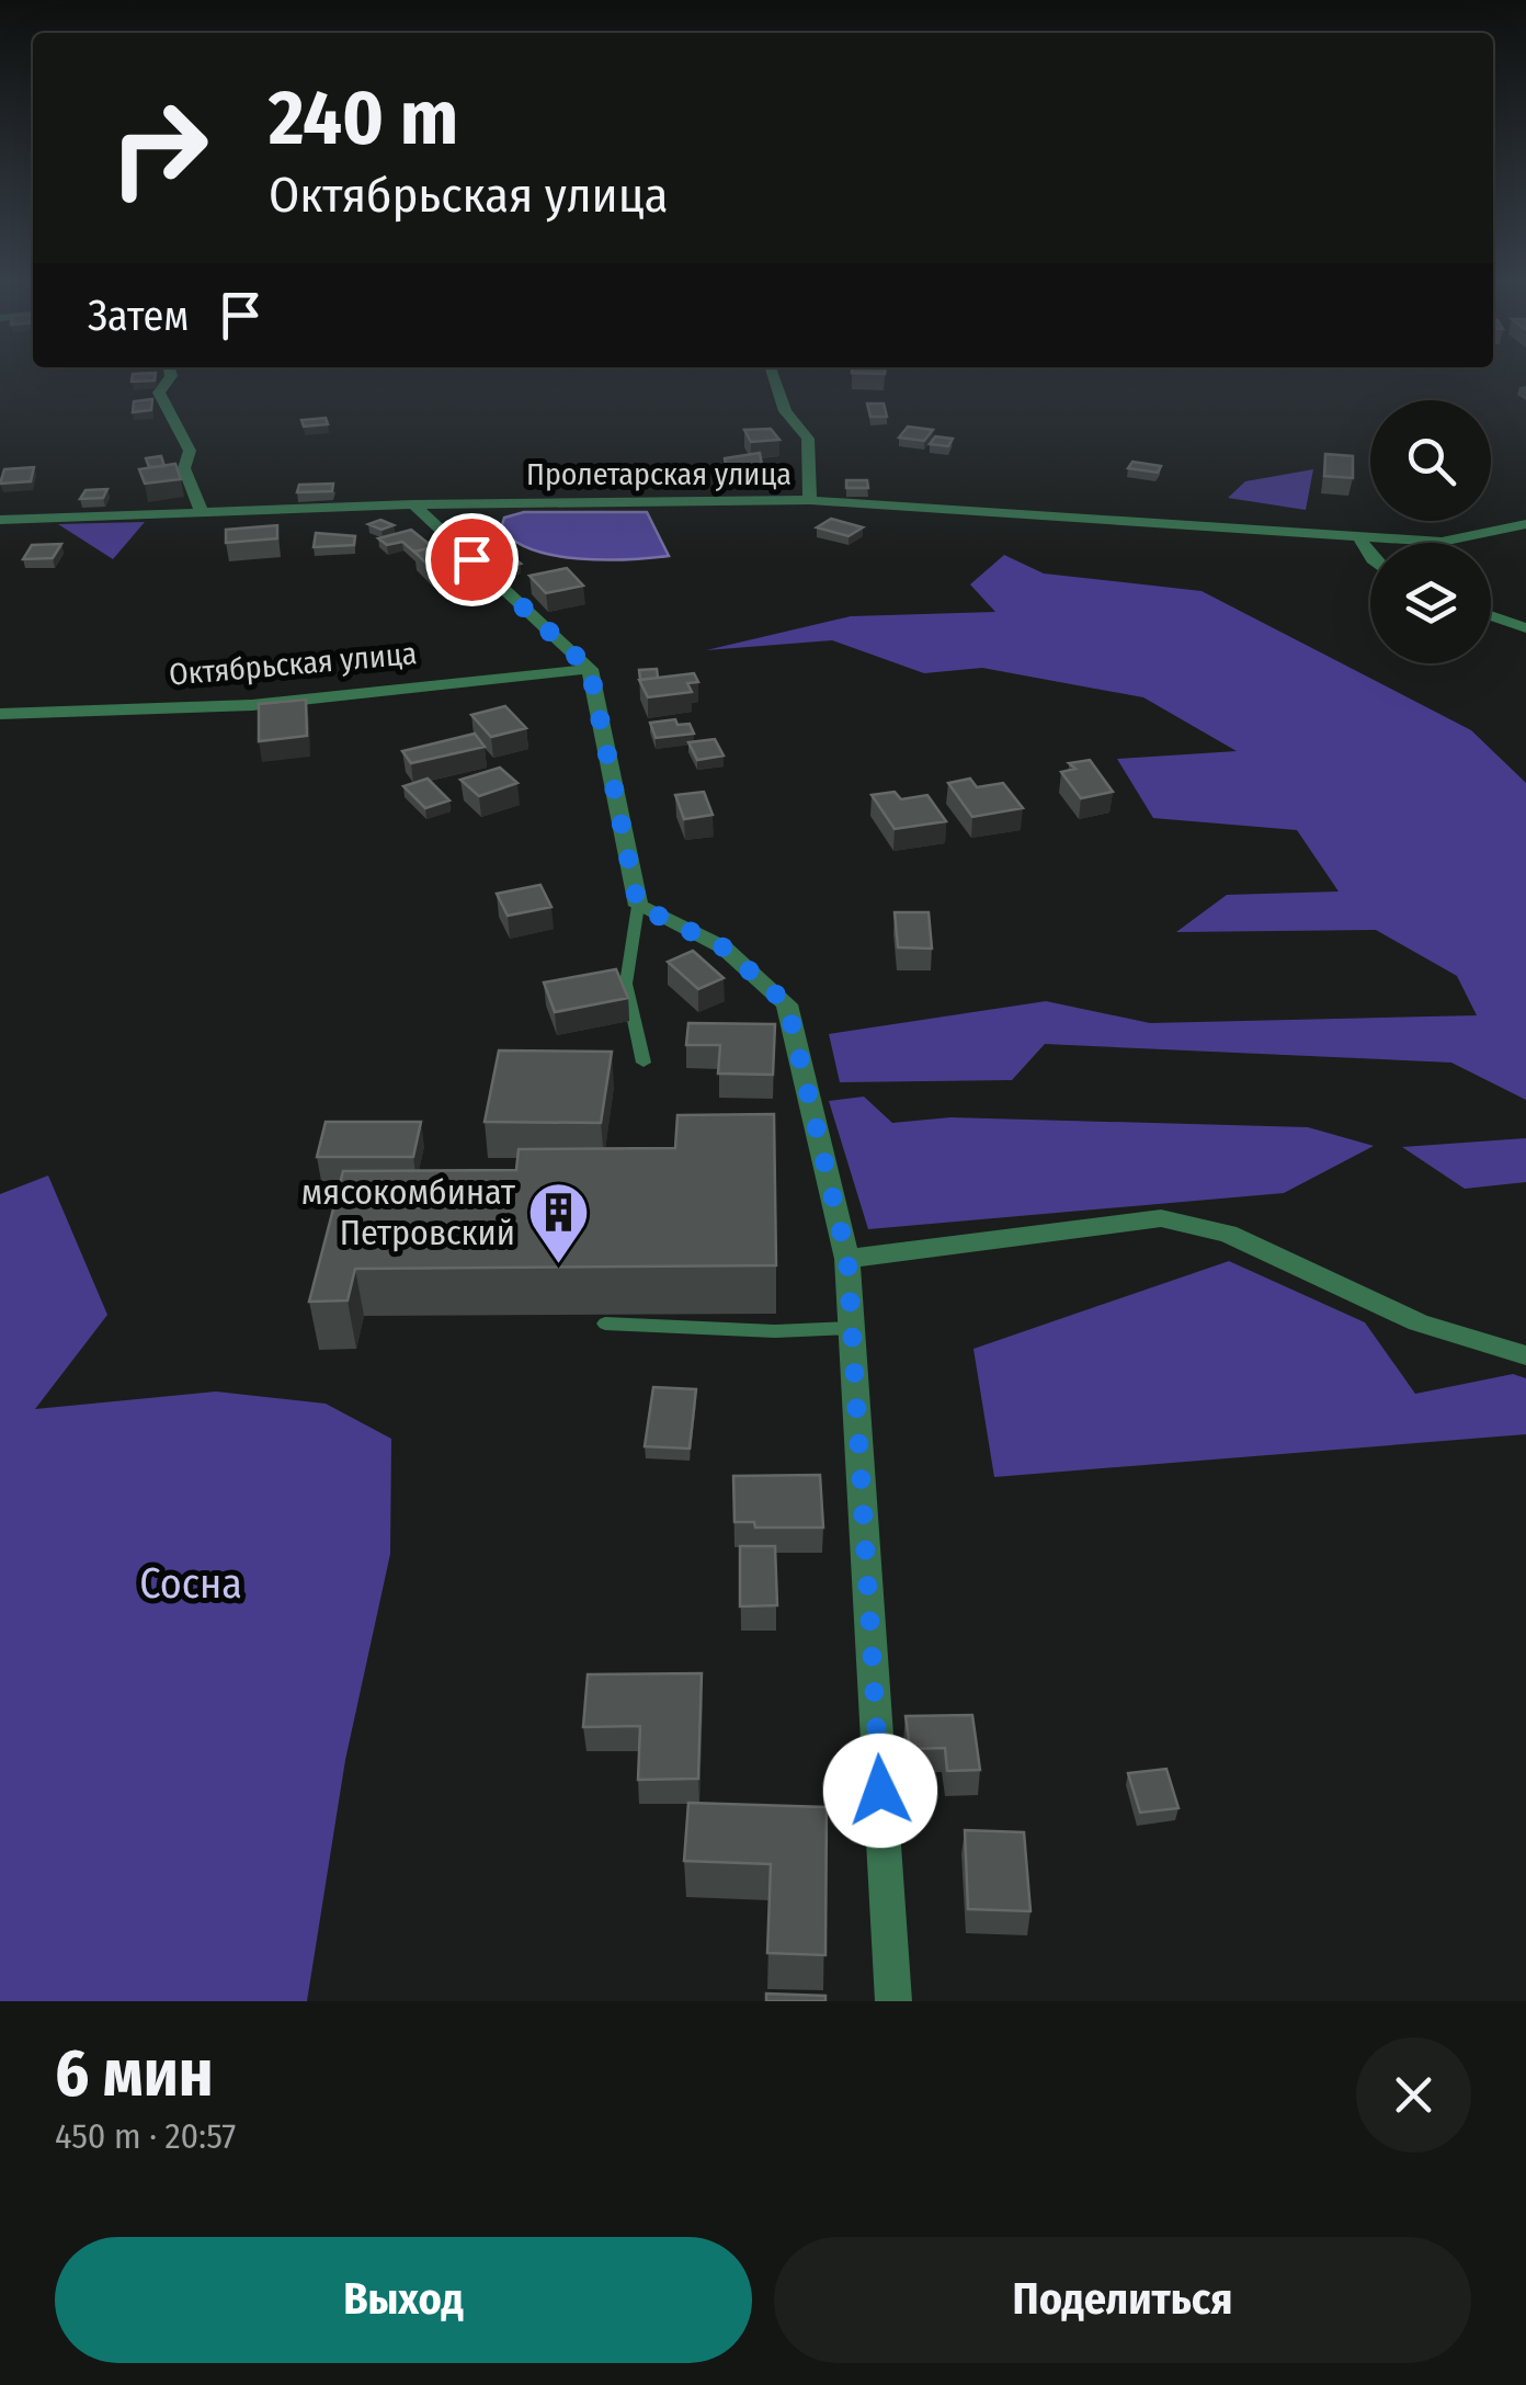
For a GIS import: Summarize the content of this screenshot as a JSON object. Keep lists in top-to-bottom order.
{
  "streets": {
    "street": ["Пролетарская улица", "Октябрьская улица"]
  },
  "parks": ["Сосна"],
  "places": {
    "building": ["мясокомбинат Петровский"]
  },
  "page": {
    "turn": ["240 m", "Октябрьская улица"],
    "then": "Затем",
    "heading": ["6 мин", "450 m · 20:57"],
    "buttons": ["Выход", "Поделиться"]
  }
}
